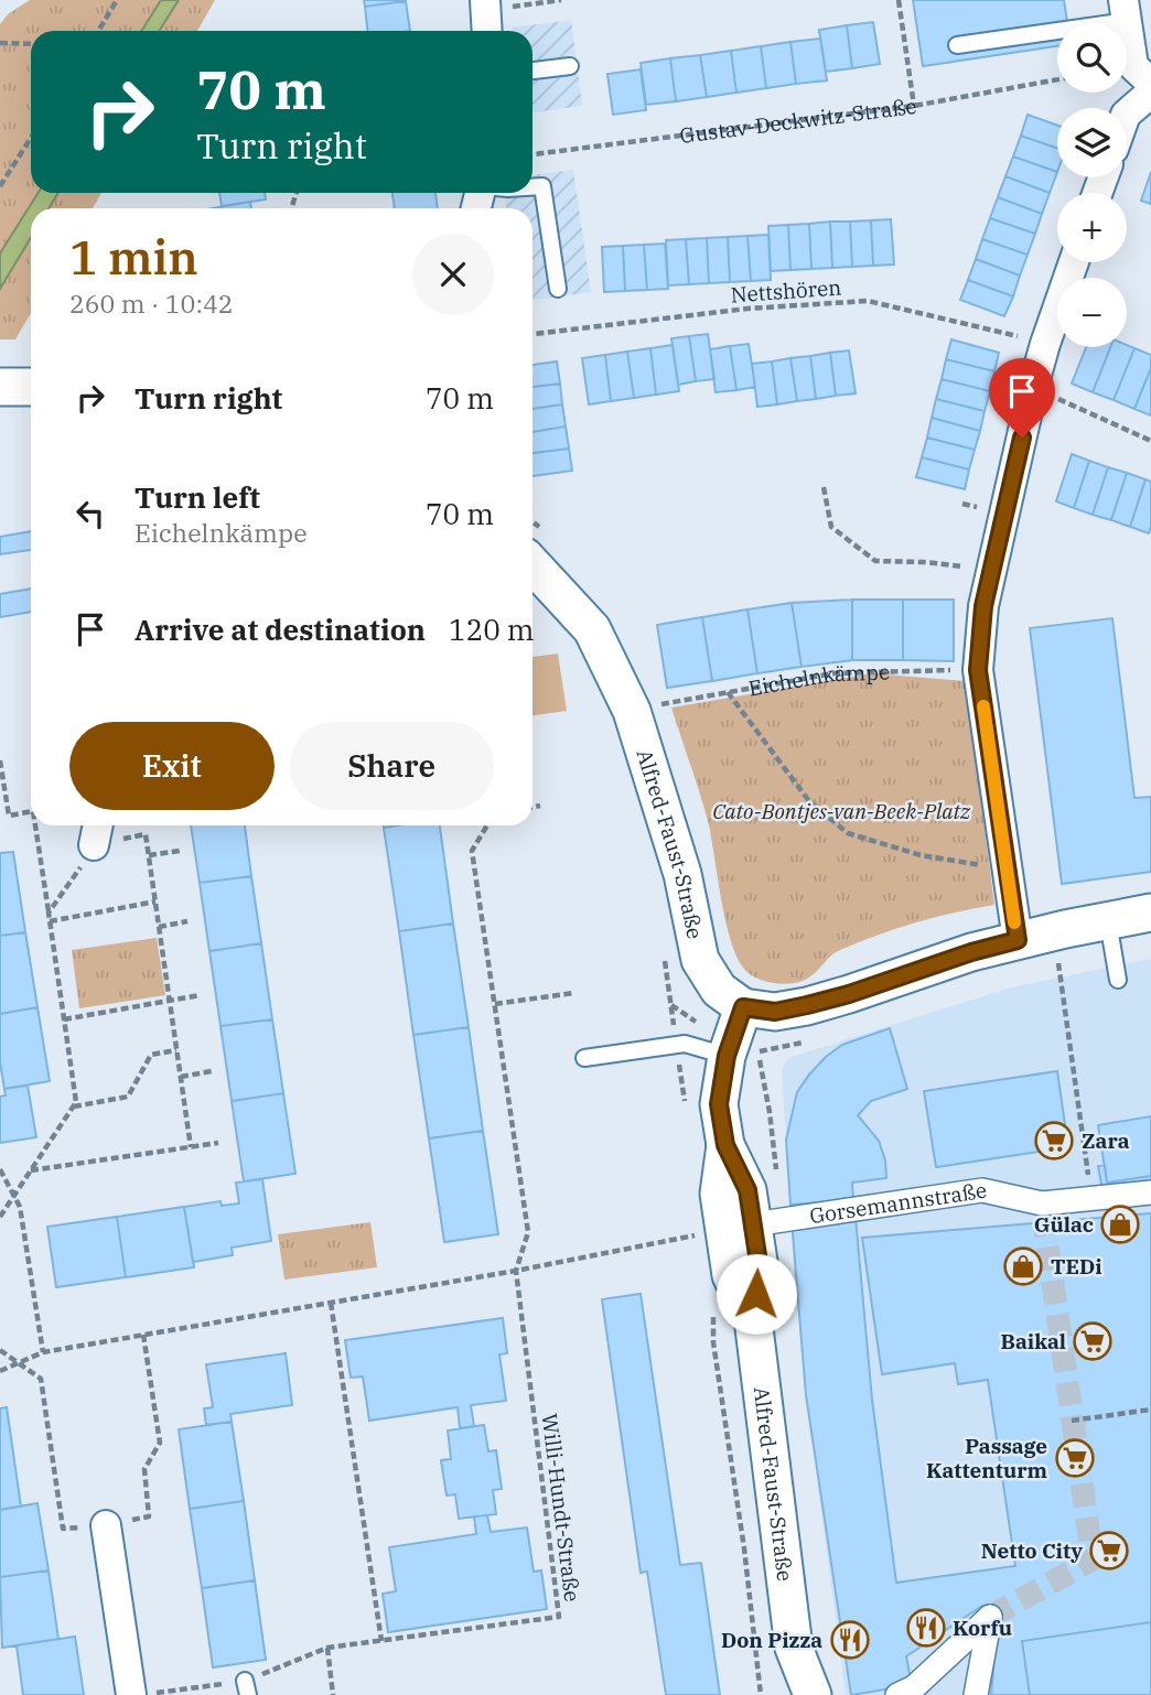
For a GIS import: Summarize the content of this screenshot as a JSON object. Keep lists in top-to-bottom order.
{
  "streets": {
    "street": ["Alfred-Faust-Straße", "Gorsemannstraße"],
    "path": [
      "Gustav-Deckwitz-Straße",
      "Nettshören",
      "Eichelnkämpe",
      "Willi-Hundt-Straße"
    ]
  },
  "crossings": [
    ["Alfred-Faust-Straße", "Gorsemannstraße"]
  ],
  "parks": ["Cato-Bontjes-van-Beek-Platz"],
  "places": {
    "supermarket": [
      "Zara",
      "Baikal",
      "Passage Kattenturm",
      "Netto City"
    ],
    "shop": ["Gülac", "TEDi"],
    "restaurant": ["Korfu", "Don Pizza"]
  },
  "page": {
    "map_buttons": ["+", "−"],
    "turn": ["70 m", "Turn right"],
    "heading": ["1 min", "260 m · 10:42"],
    "list": [
      {
        "name": "Turn right",
        "value": "70 m"
      },
      {
        "name": "Turn left",
        "note": "Eichelnkämpe",
        "value": "70 m"
      },
      {
        "name": "Arrive at destination",
        "value": "120 m"
      }
    ],
    "buttons": ["Exit", "Share"]
  }
}
